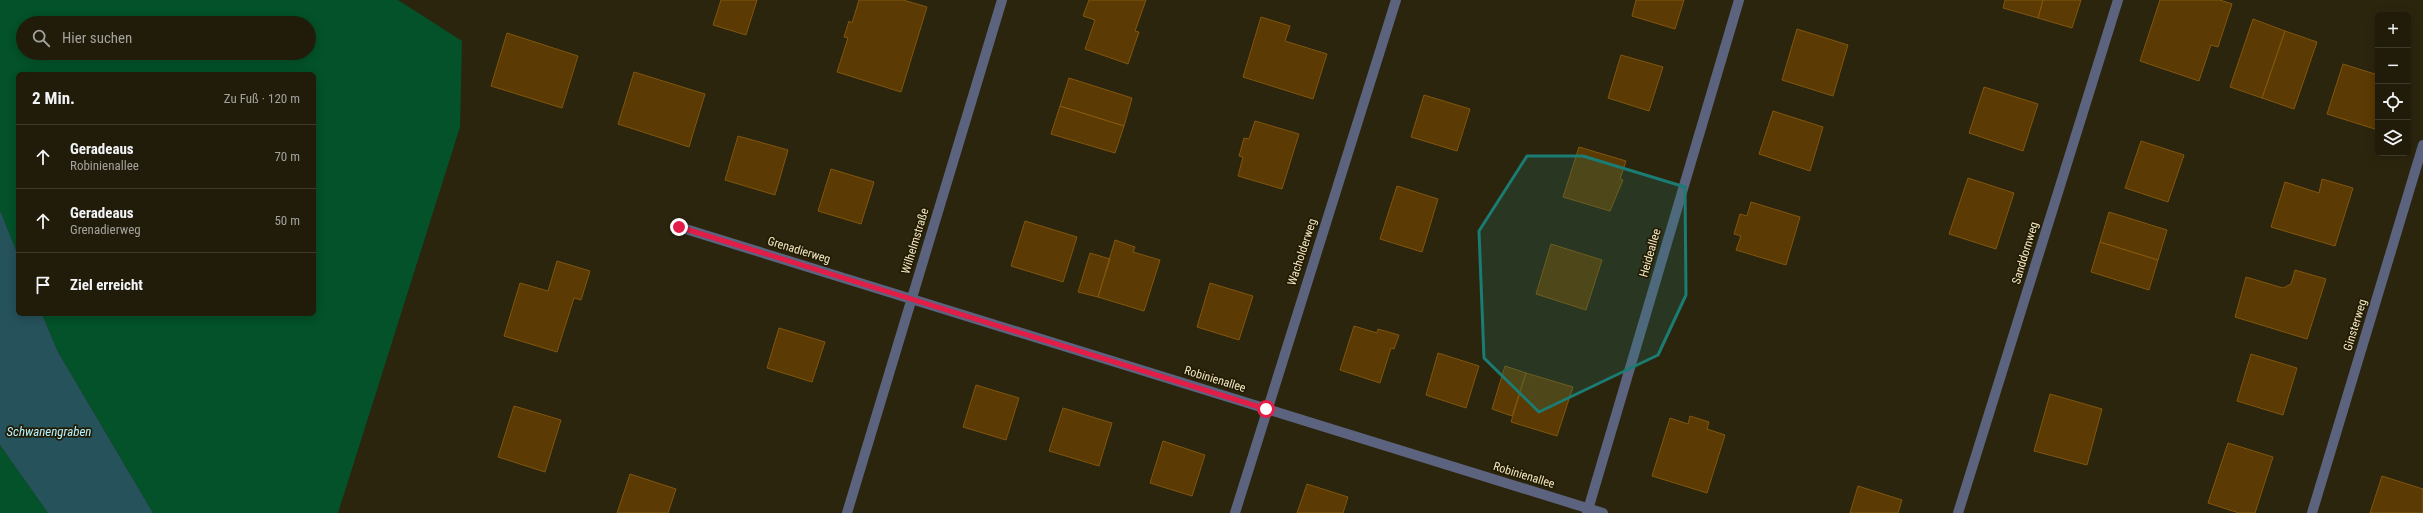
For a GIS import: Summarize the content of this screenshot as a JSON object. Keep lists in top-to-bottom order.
{
  "streets": {
    "street": [
      "Wilhelmstraße",
      "Grenadierweg",
      "Wacholderweg",
      "Heideallee",
      "Sanddornweg",
      "Ginsterweg",
      "Robinienallee"
    ]
  },
  "crossings": [
    ["Wilhelmstraße", "Grenadierweg"],
    ["Wilhelmstraße", "Robinienallee"],
    ["Grenadierweg", "Robinienallee"],
    ["Wacholderweg", "Robinienallee"],
    ["Heideallee", "Robinienallee"]
  ],
  "water": ["Schwanengraben"],
  "page": {
    "map_buttons": ["+", "−"],
    "search": "Hier suchen",
    "heading": ["2 Min.", "Zu Fuß · 120 m"],
    "list": [
      ["Geradeaus", "Robinienallee", "70 m"],
      ["Geradeaus", "Grenadierweg", "50 m"],
      "Ziel erreicht"
    ]
  }
}
